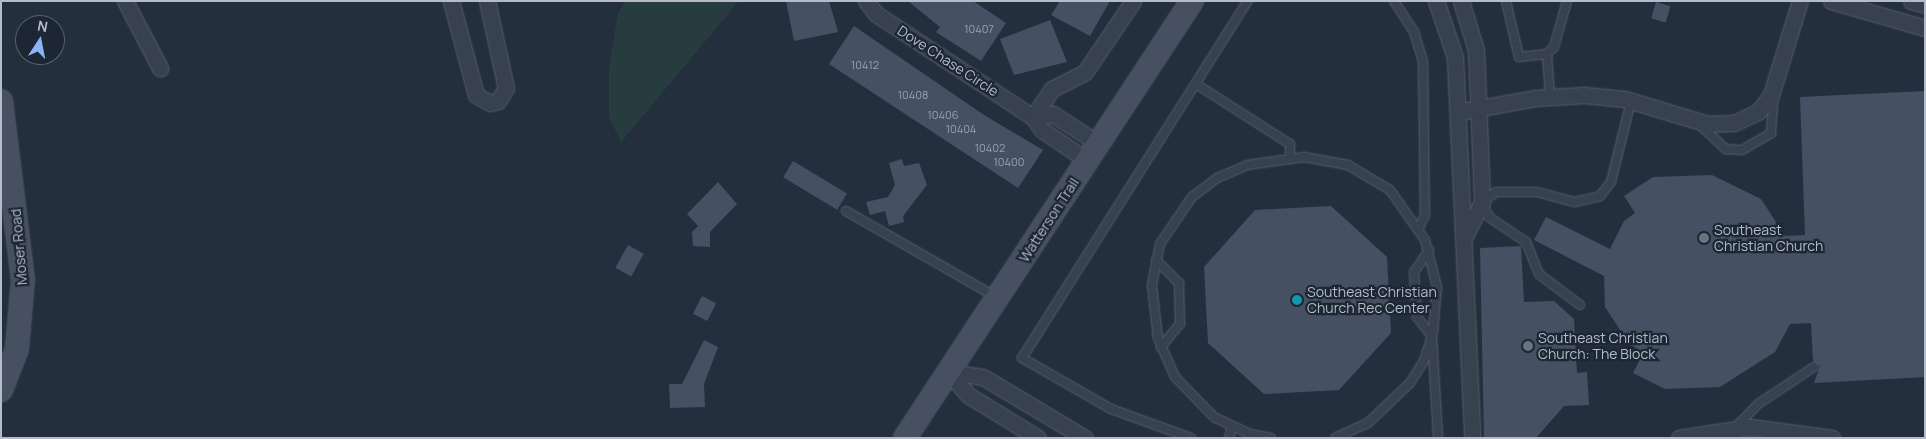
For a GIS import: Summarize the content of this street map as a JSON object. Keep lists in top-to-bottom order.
{
  "streets": {
    "main road": ["Watterson Trail", "Moser Road"],
    "street": ["Dove Chase Circle"]
  },
  "crossings": [
    ["Dove Chase Circle", "Watterson Trail"]
  ],
  "places": ["Southeast Christian Church", "Southeast Christian Church Rec Center", "Southeast Christian Church: The Block"],
  "house_numbers": [
    "10407",
    "10412",
    "10408",
    "10406",
    "10404",
    "10402",
    "10400"
  ],
  "north": "top"
}
